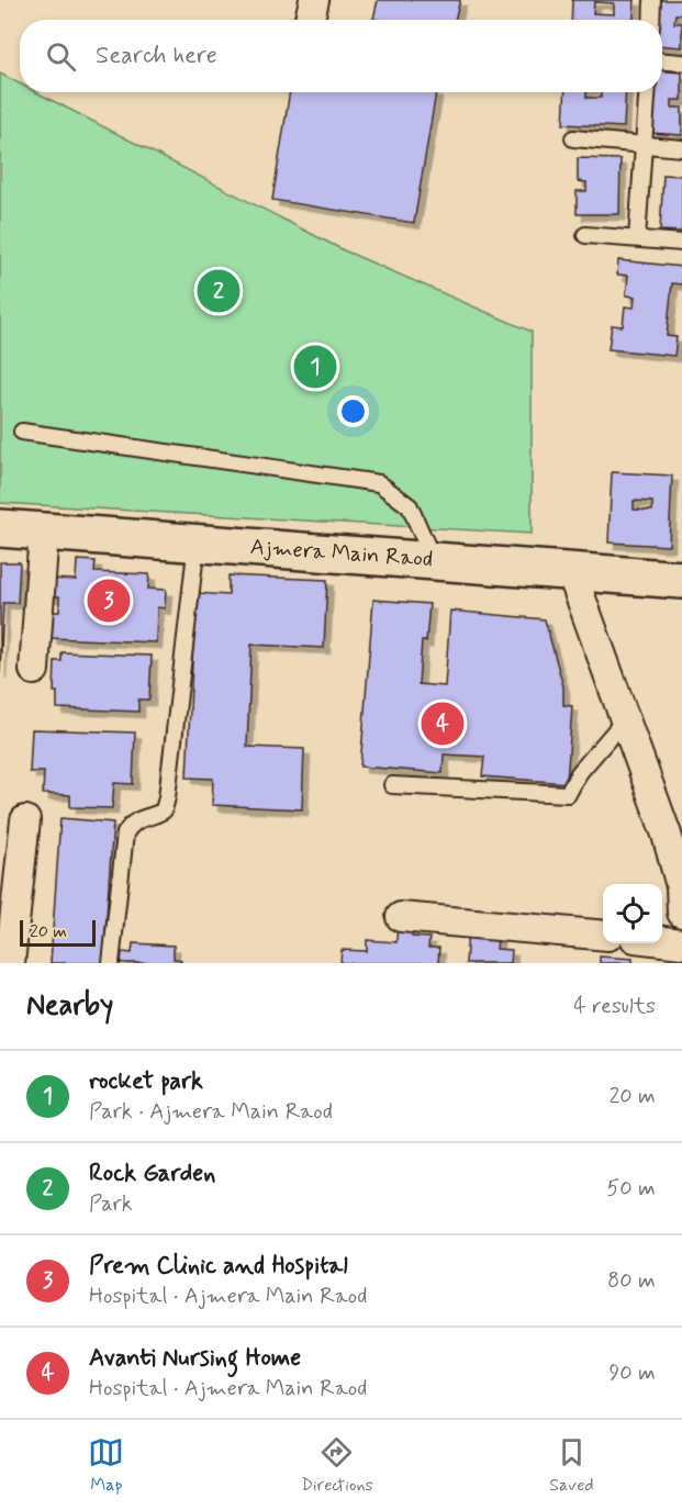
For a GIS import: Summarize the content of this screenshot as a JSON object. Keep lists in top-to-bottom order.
{
  "streets": {
    "street": ["Ajmera Main Raod"]
  },
  "scale_bar": "20 m",
  "page": {
    "search": "Search here",
    "pins": [
      "2",
      "1",
      "3",
      "4"
    ],
    "scale": "20 m",
    "heading": ["Nearby", "4 results"],
    "list": [
      {
        "mark": "1",
        "name": "rocket park",
        "note": "Park · Ajmera Main Raod",
        "value": "20 m"
      },
      {
        "mark": "2",
        "name": "Rock Garden",
        "note": "Park",
        "value": "50 m"
      },
      {
        "mark": "3",
        "name": "Prem Clinic and Hospital",
        "note": "Hospital · Ajmera Main Raod",
        "value": "80 m"
      },
      {
        "mark": "4",
        "name": "Avanti Nursing Home",
        "note": "Hospital · Ajmera Main Raod",
        "value": "90 m"
      }
    ],
    "nav": ["Map", "Directions", "Saved"]
  }
}
